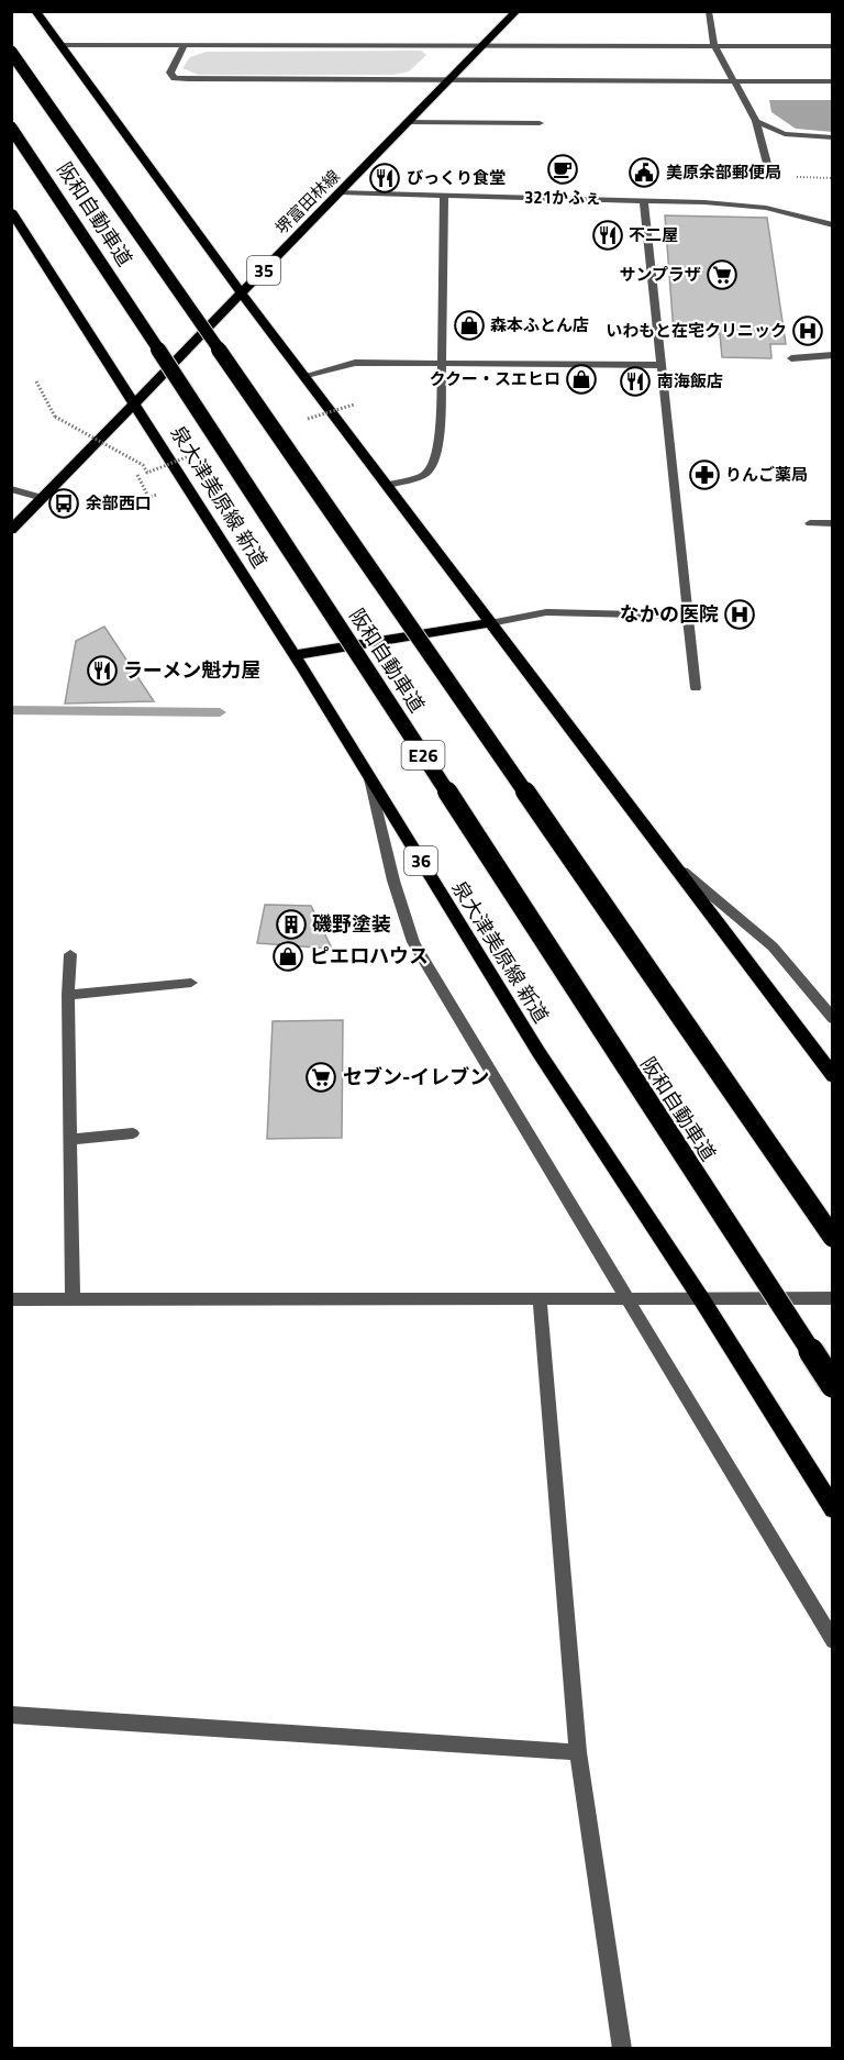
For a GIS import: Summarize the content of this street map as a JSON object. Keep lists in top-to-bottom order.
{
  "streets": {
    "highway": ["阪和自動車道", "E26"],
    "main road": [
      "堺富田林線",
      "35",
      "泉大津美原線 新道",
      "36"
    ]
  },
  "crossings": [
    ["堺富田林線", "泉大津美原線 新道"]
  ],
  "places": {
    "cafe": ["321かふぇ"],
    "public building": ["美原余部郵便局"],
    "restaurant": [
      "びっくり食堂",
      "不二屋",
      "南海飯店",
      "ラーメン魁力屋"
    ],
    "supermarket": ["サンプラザ", "セブン-イレブン"],
    "shop": ["森本ふとん店", "ククー・スエヒロ", "ピエロハウス"],
    "hospital": ["いわもと在宅クリニック", "なかの医院"],
    "pharmacy": ["りんご薬局"],
    "bus stop": ["余部西口"],
    "building": ["磯野塗装"]
  }
}
